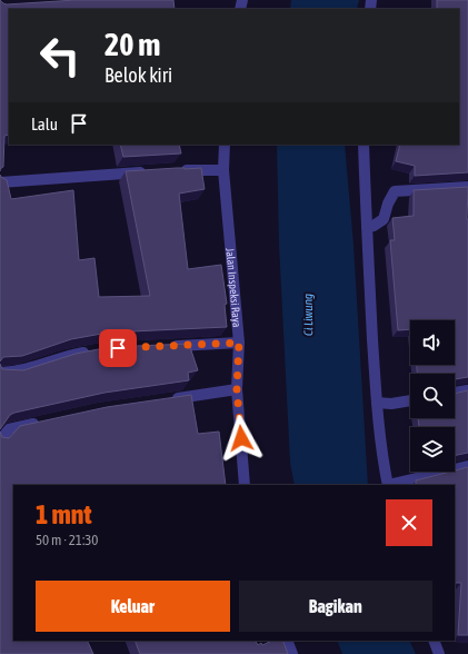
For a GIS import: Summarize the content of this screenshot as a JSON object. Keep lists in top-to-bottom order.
{
  "streets": {
    "street": ["Jalan Inspeksi Raya"]
  },
  "water": ["Ci Liwung"],
  "page": {
    "turn": ["20 m", "Belok kiri"],
    "then": "Lalu",
    "heading": ["1 mnt", "50 m · 21:30"],
    "buttons": ["Keluar", "Bagikan"]
  }
}
